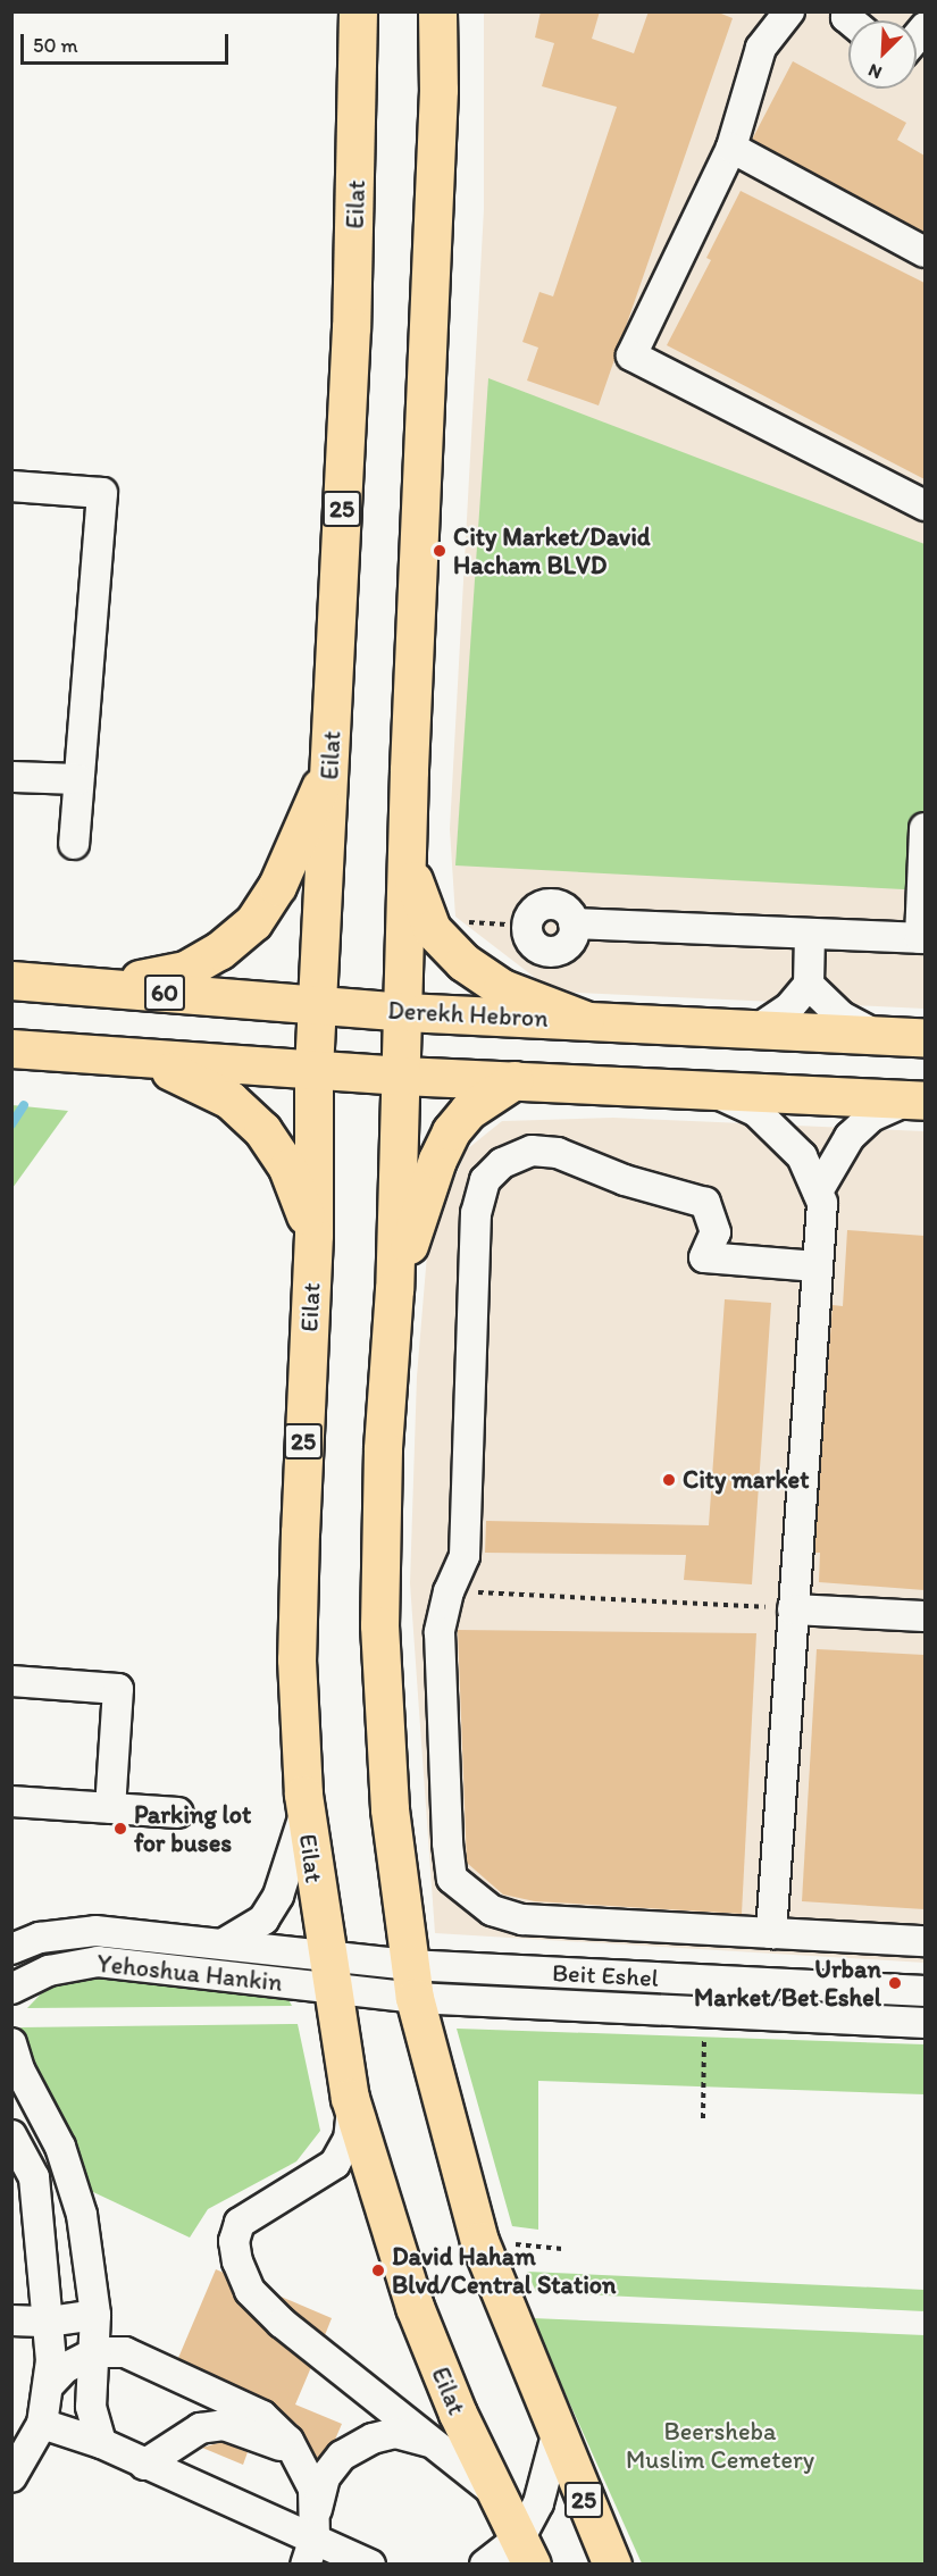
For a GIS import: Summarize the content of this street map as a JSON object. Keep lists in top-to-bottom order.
{
  "streets": {
    "main road": [
      "Eilat",
      "25",
      "60",
      "Derekh Hebron"
    ],
    "lane": ["Yehoshua Hankin", "Beit Eshel"]
  },
  "crossings": [
    ["Eilat", "Derekh Hebron"],
    ["Eilat", "Yehoshua Hankin"],
    ["25", "Derekh Hebron"],
    ["25", "Beit Eshel"]
  ],
  "parks": ["Beersheba Muslim Cemetery"],
  "places": [
    "City Market/David Hacham BLVD",
    "City market",
    "Parking lot for buses",
    "Urban Market/Bet Eshel",
    "David Haham Blvd/Central Station"
  ],
  "scale_bar": "50 m",
  "north": "bottom left"
}
